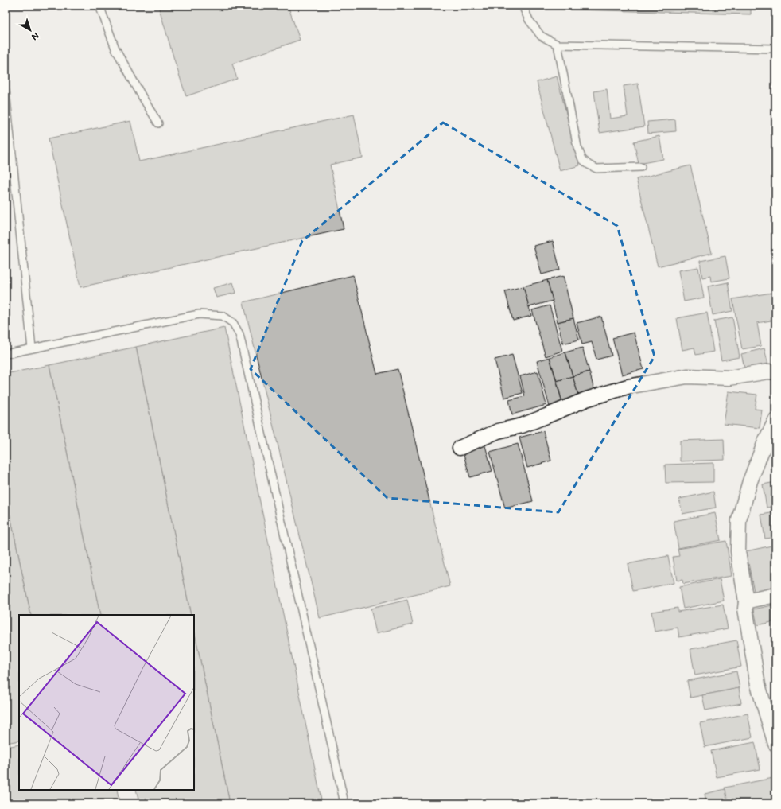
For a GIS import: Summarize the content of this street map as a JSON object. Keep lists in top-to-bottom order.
{
  "north": "bottom right"
}
